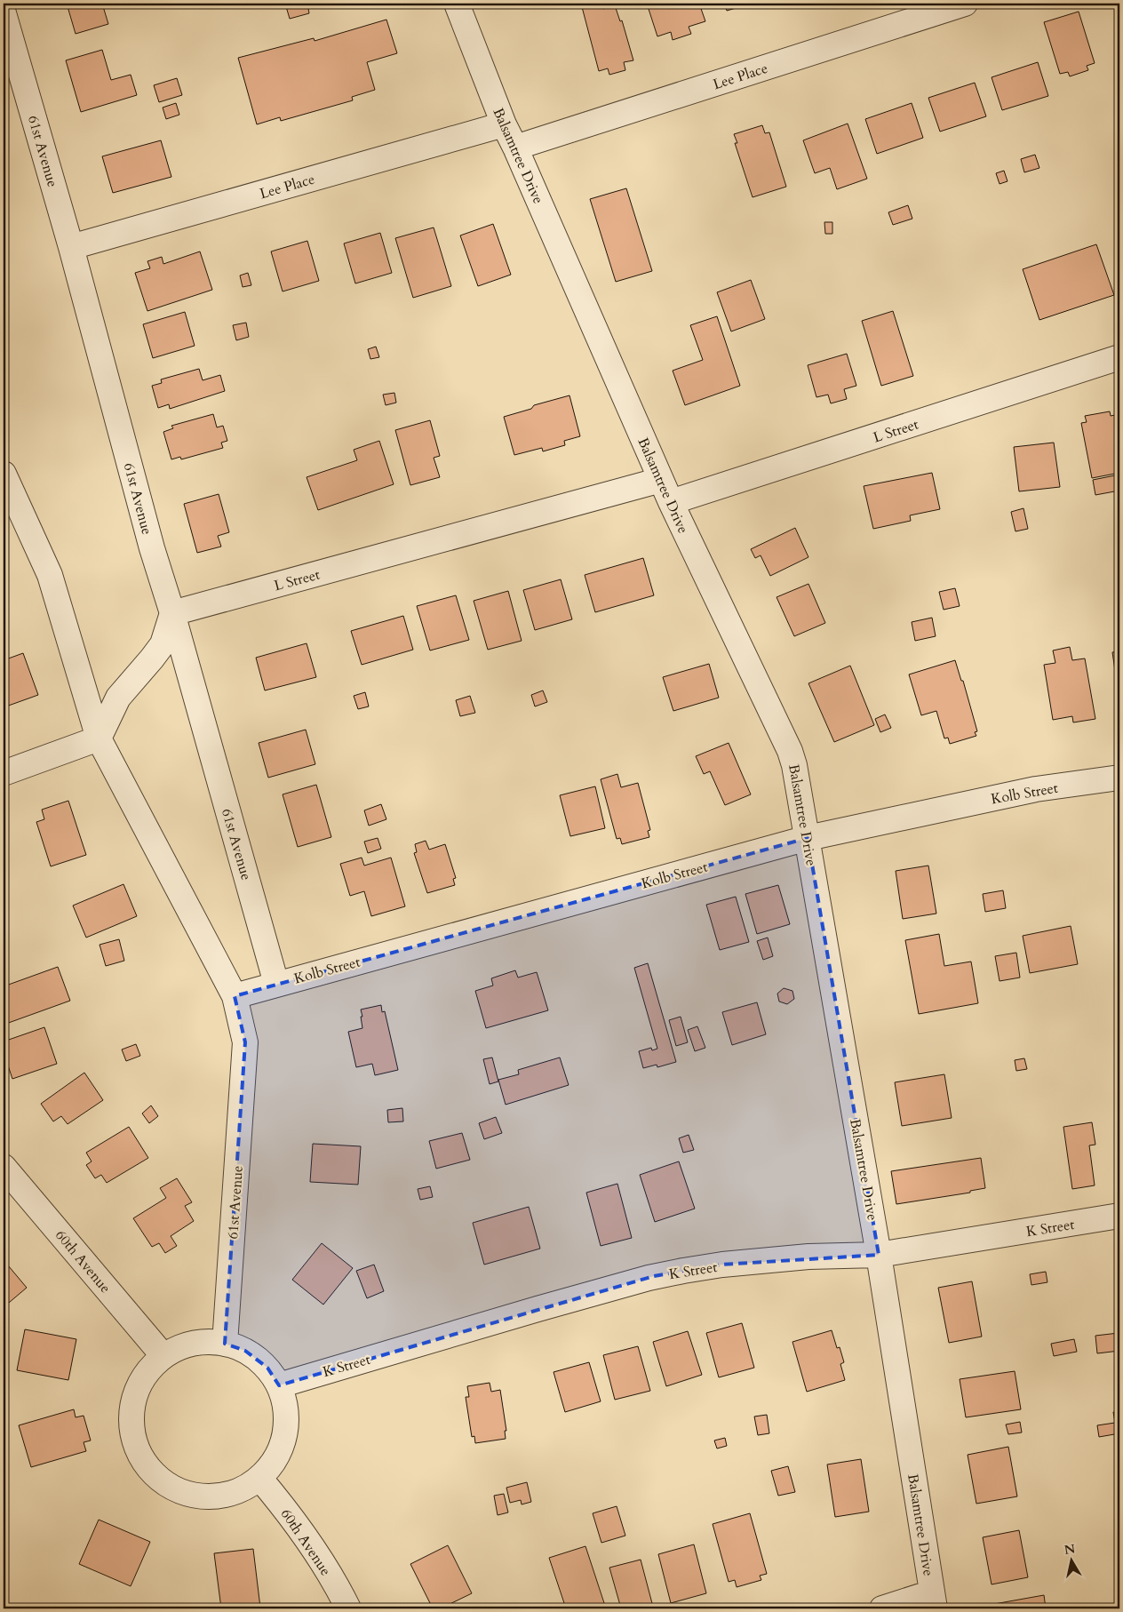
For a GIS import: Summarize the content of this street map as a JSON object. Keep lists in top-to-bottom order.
{
  "streets": {
    "street": [
      "Lee Place",
      "61st Avenue",
      "Balsamtree Drive",
      "L Street",
      "Kolb Street",
      "K Street",
      "60th Avenue"
    ]
  },
  "crossings": [
    ["Lee Place", "61st Avenue"],
    ["Lee Place", "Balsamtree Drive"],
    ["61st Avenue", "L Street"],
    ["61st Avenue", "Kolb Street"],
    ["61st Avenue", "K Street"],
    ["61st Avenue", "60th Avenue"],
    ["Balsamtree Drive", "L Street"],
    ["Balsamtree Drive", "Kolb Street"],
    ["Balsamtree Drive", "K Street"],
    ["K Street", "60th Avenue"]
  ],
  "north": "top"
}
